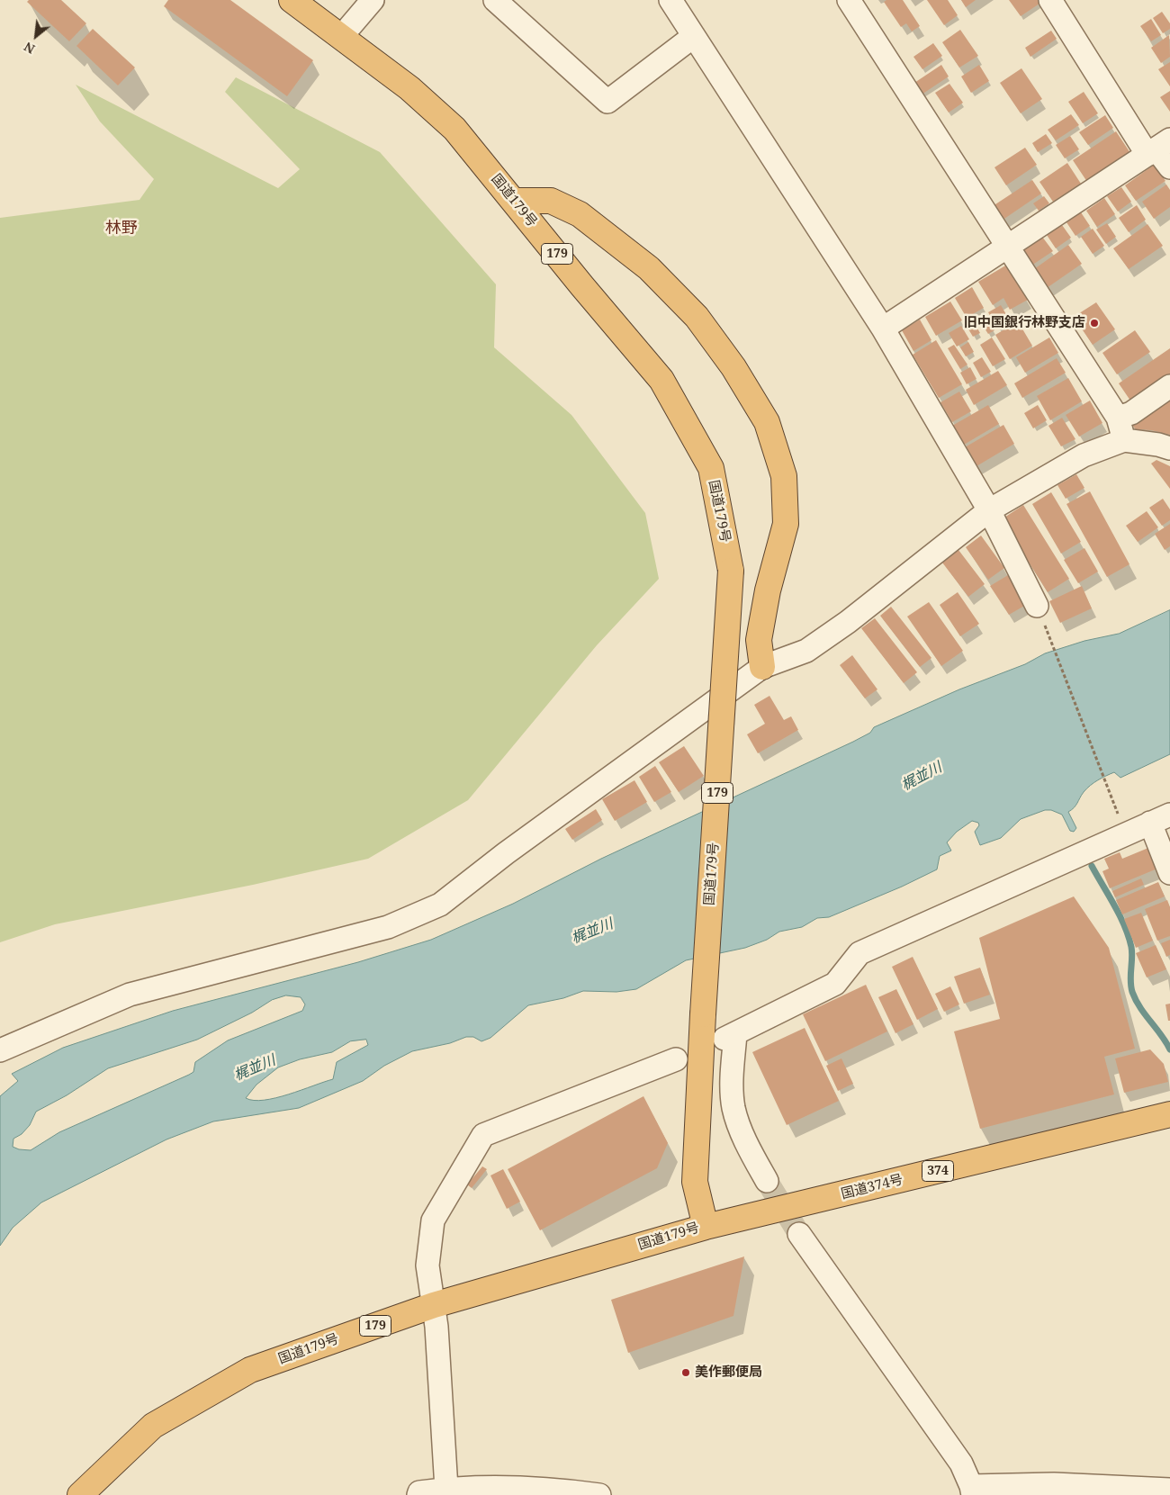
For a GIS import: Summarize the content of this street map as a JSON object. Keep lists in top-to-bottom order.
{
  "streets": {
    "highway": [
      "国道179号",
      "179",
      "374",
      "国道374号"
    ]
  },
  "crossings": [
    ["国道179号", "国道374号"]
  ],
  "districts": ["林野"],
  "water": ["梶並川"],
  "places": ["旧中国銀行林野支店", "美作郵便局"],
  "north": "bottom left"
}
